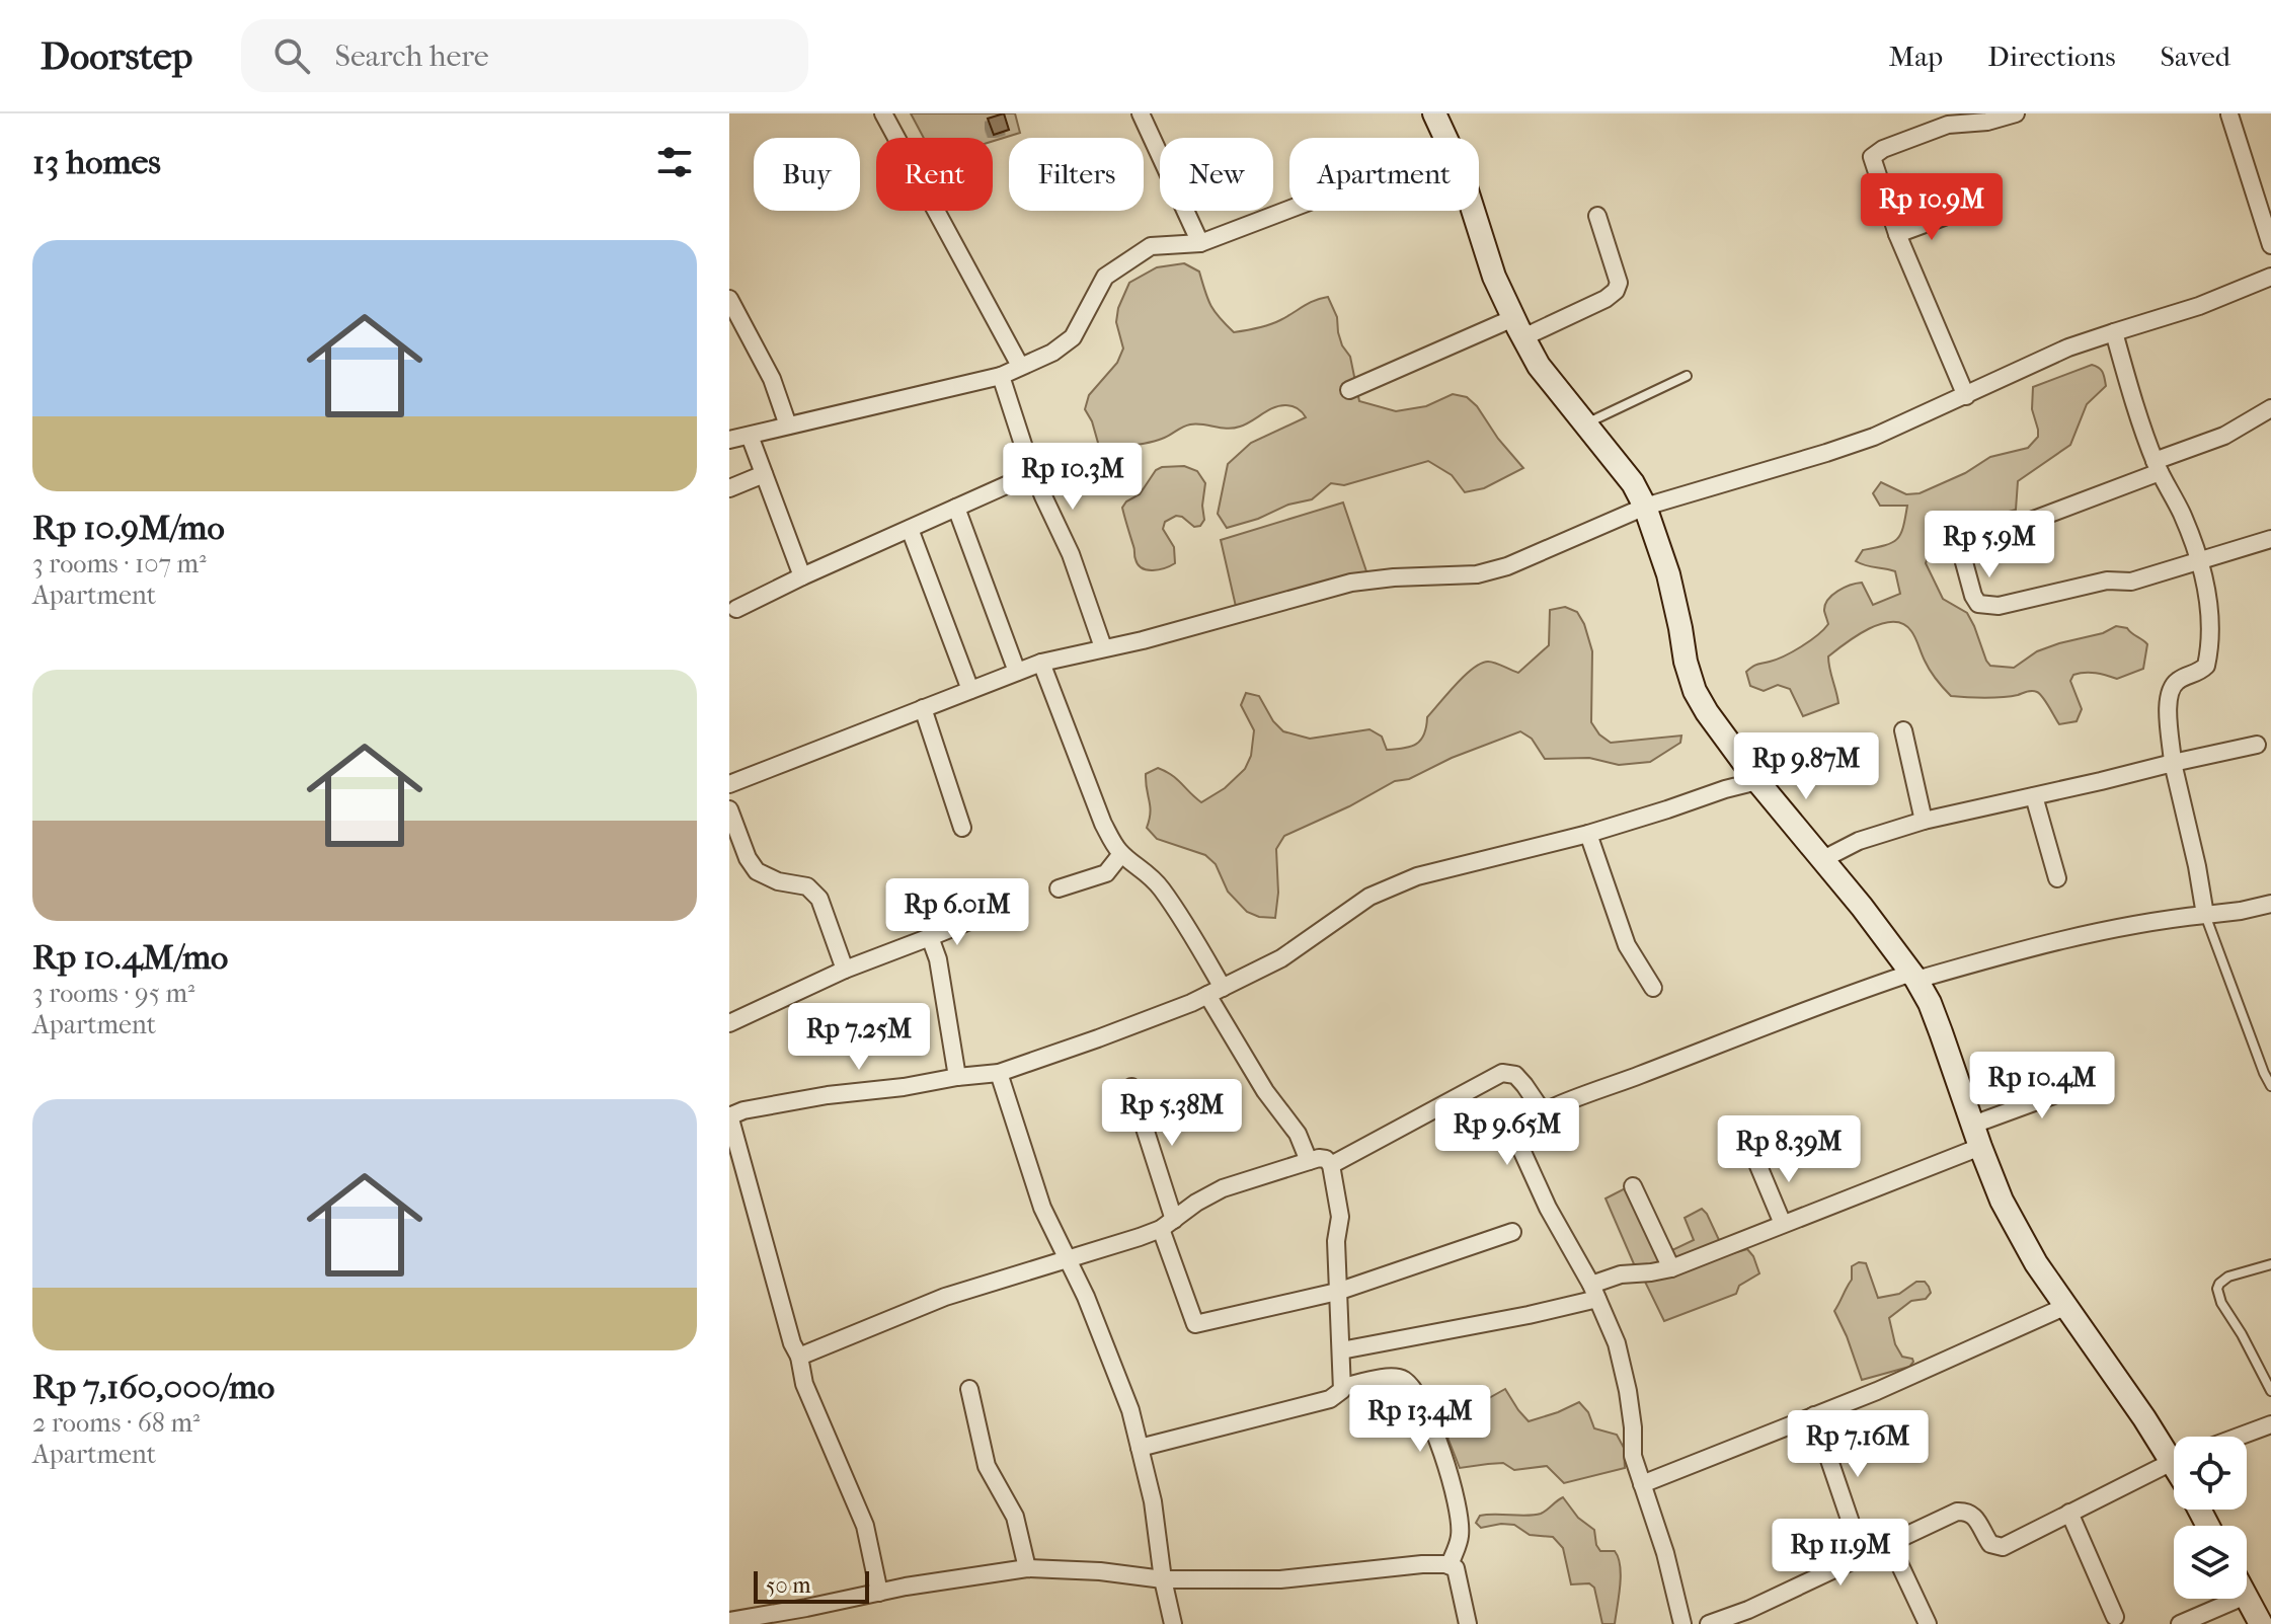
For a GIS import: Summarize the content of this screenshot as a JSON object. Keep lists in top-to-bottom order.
{
  "scale_bar": "50 m",
  "page": {
    "header": "Doorstep",
    "search": "Search here",
    "nav": ["Map", "Directions", "Saved"],
    "heading": "13 homes",
    "chip": [
      "Buy",
      "Rent",
      "Filters",
      "New",
      "Apartment"
    ],
    "price": [
      "Rp 10.9M",
      "Rp 10.3M",
      "Rp 5.9M",
      "Rp 9.87M",
      "Rp 6.01M",
      "Rp 7.25M",
      "Rp 10.4M",
      "Rp 5.38M",
      "Rp 9.65M",
      "Rp 8.39M",
      "Rp 13.4M",
      "Rp 7.16M",
      "Rp 11.9M"
    ],
    "list": [
      {
        "name": "Rp 10.9M/mo",
        "note": "3 rooms · 107 m² · Apartment"
      },
      {
        "name": "Rp 10.4M/mo",
        "note": "3 rooms · 95 m² · Apartment"
      },
      {
        "name": "Rp 7,160,000/mo",
        "note": "2 rooms · 68 m² · Apartment"
      }
    ],
    "scale": "50 m"
  }
}
